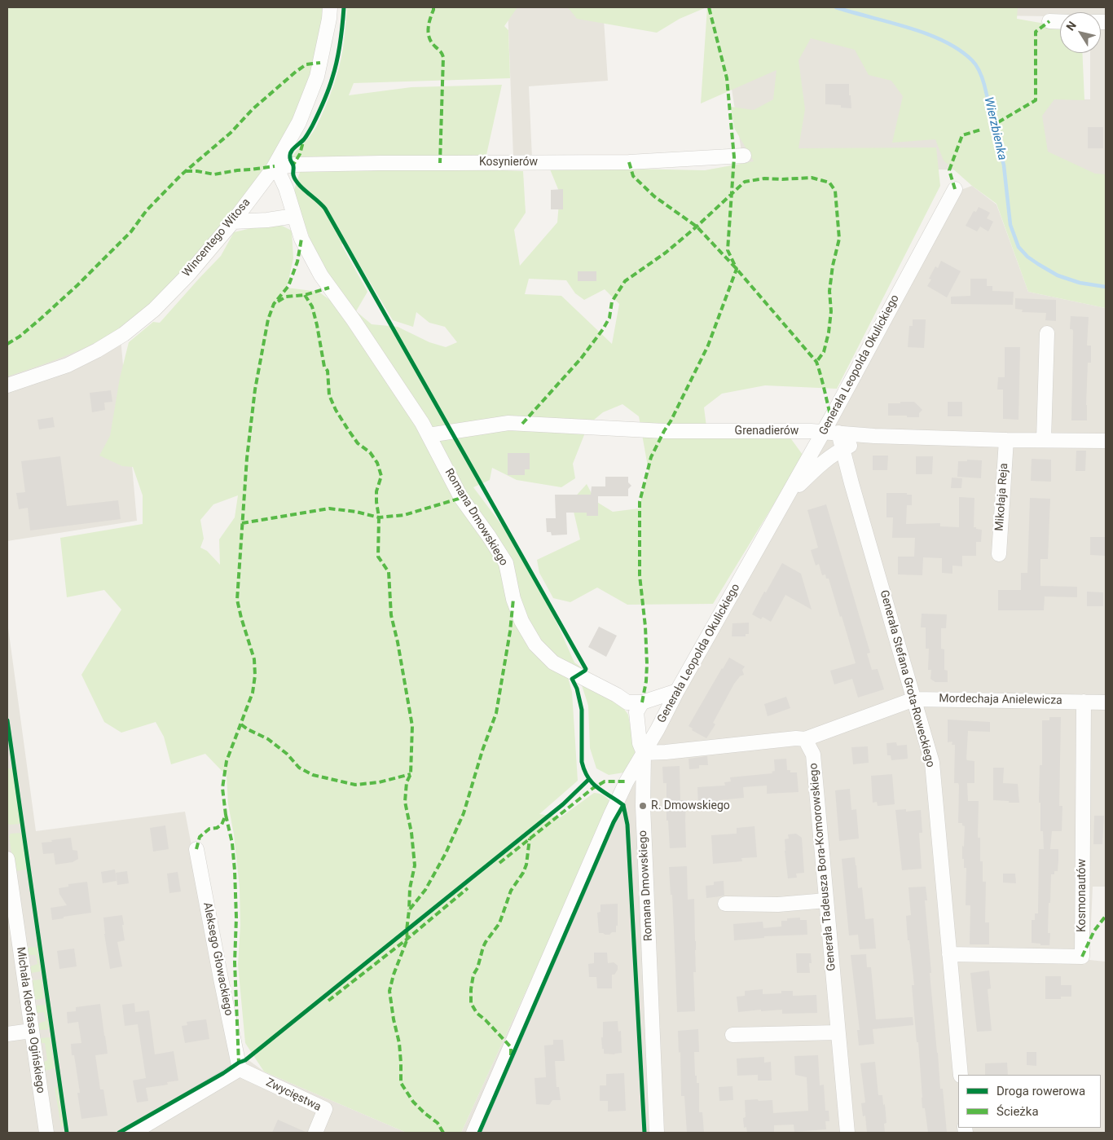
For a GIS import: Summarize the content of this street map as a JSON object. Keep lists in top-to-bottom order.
{
  "streets": {
    "street": [
      "Kosynierów",
      "Wincentego Witosa",
      "Generała Leopolda Okulickiego",
      "Grenadierów",
      "Mikołaja Reja",
      "Romana Dmowskiego",
      "Generała Stefana Grota-Roweckiego",
      "Mordechaja Anielewicza",
      "Generała Tadeusza Bora-Komorowskiego",
      "Kosmonautów",
      "Aleksego Głowackiego",
      "Michała Kleofasa Ogińskiego",
      "Zwycięstwa"
    ]
  },
  "crossings": [
    ["Kosynierów", "Wincentego Witosa"],
    ["Kosynierów", "Romana Dmowskiego"],
    ["Wincentego Witosa", "Romana Dmowskiego"],
    ["Generała Leopolda Okulickiego", "Grenadierów"],
    ["Generała Leopolda Okulickiego", "Romana Dmowskiego"],
    ["Grenadierów", "Mikołaja Reja"],
    ["Grenadierów", "Romana Dmowskiego"],
    ["Grenadierów", "Generała Stefana Grota-Roweckiego"],
    ["Generała Stefana Grota-Roweckiego", "Mordechaja Anielewicza"],
    ["Generała Stefana Grota-Roweckiego", "Kosmonautów"],
    ["Mordechaja Anielewicza", "Generała Tadeusza Bora-Komorowskiego"],
    ["Mordechaja Anielewicza", "Kosmonautów"],
    ["Aleksego Głowackiego", "Zwycięstwa"]
  ],
  "water": ["Wierzbienka"],
  "places": ["R. Dmowskiego"],
  "legend": ["Droga rowerowa", "Ścieżka"],
  "north": "top left"
}
